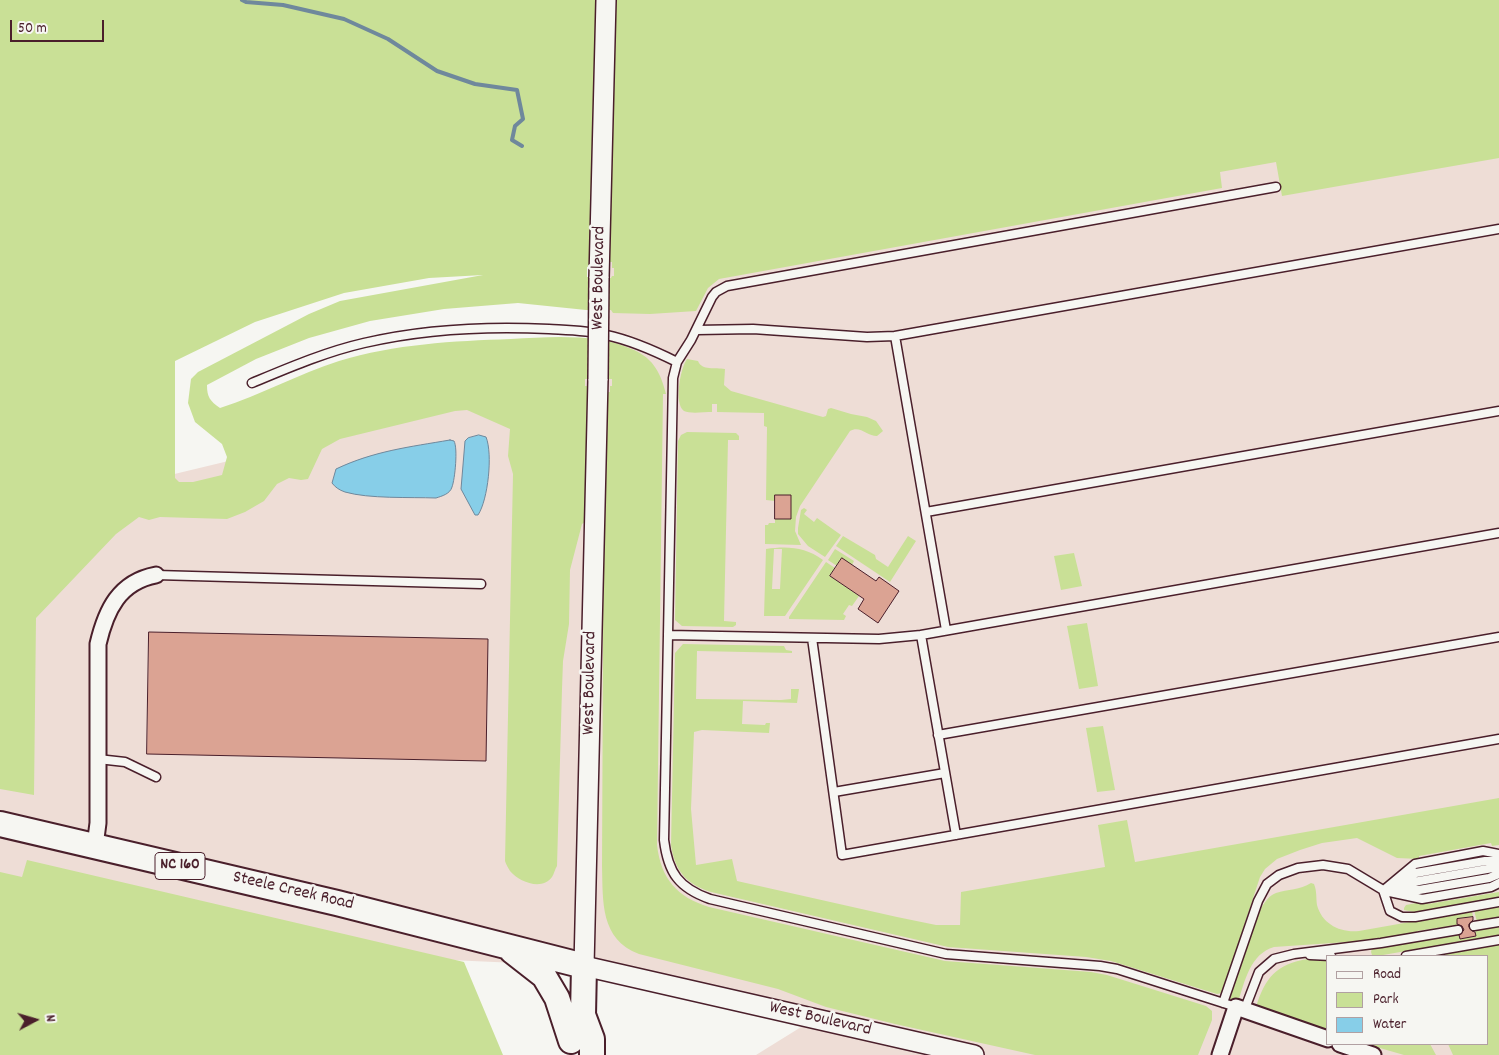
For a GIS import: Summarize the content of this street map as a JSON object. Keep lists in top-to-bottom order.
{
  "streets": {
    "main road": ["NC 160", "Steele Creek Road"],
    "street": ["West Boulevard"]
  },
  "crossings": [
    ["West Boulevard", "Steele Creek Road"]
  ],
  "legend": ["Road", "Park", "Water"],
  "scale_bar": "50 m",
  "north": "right"
}
